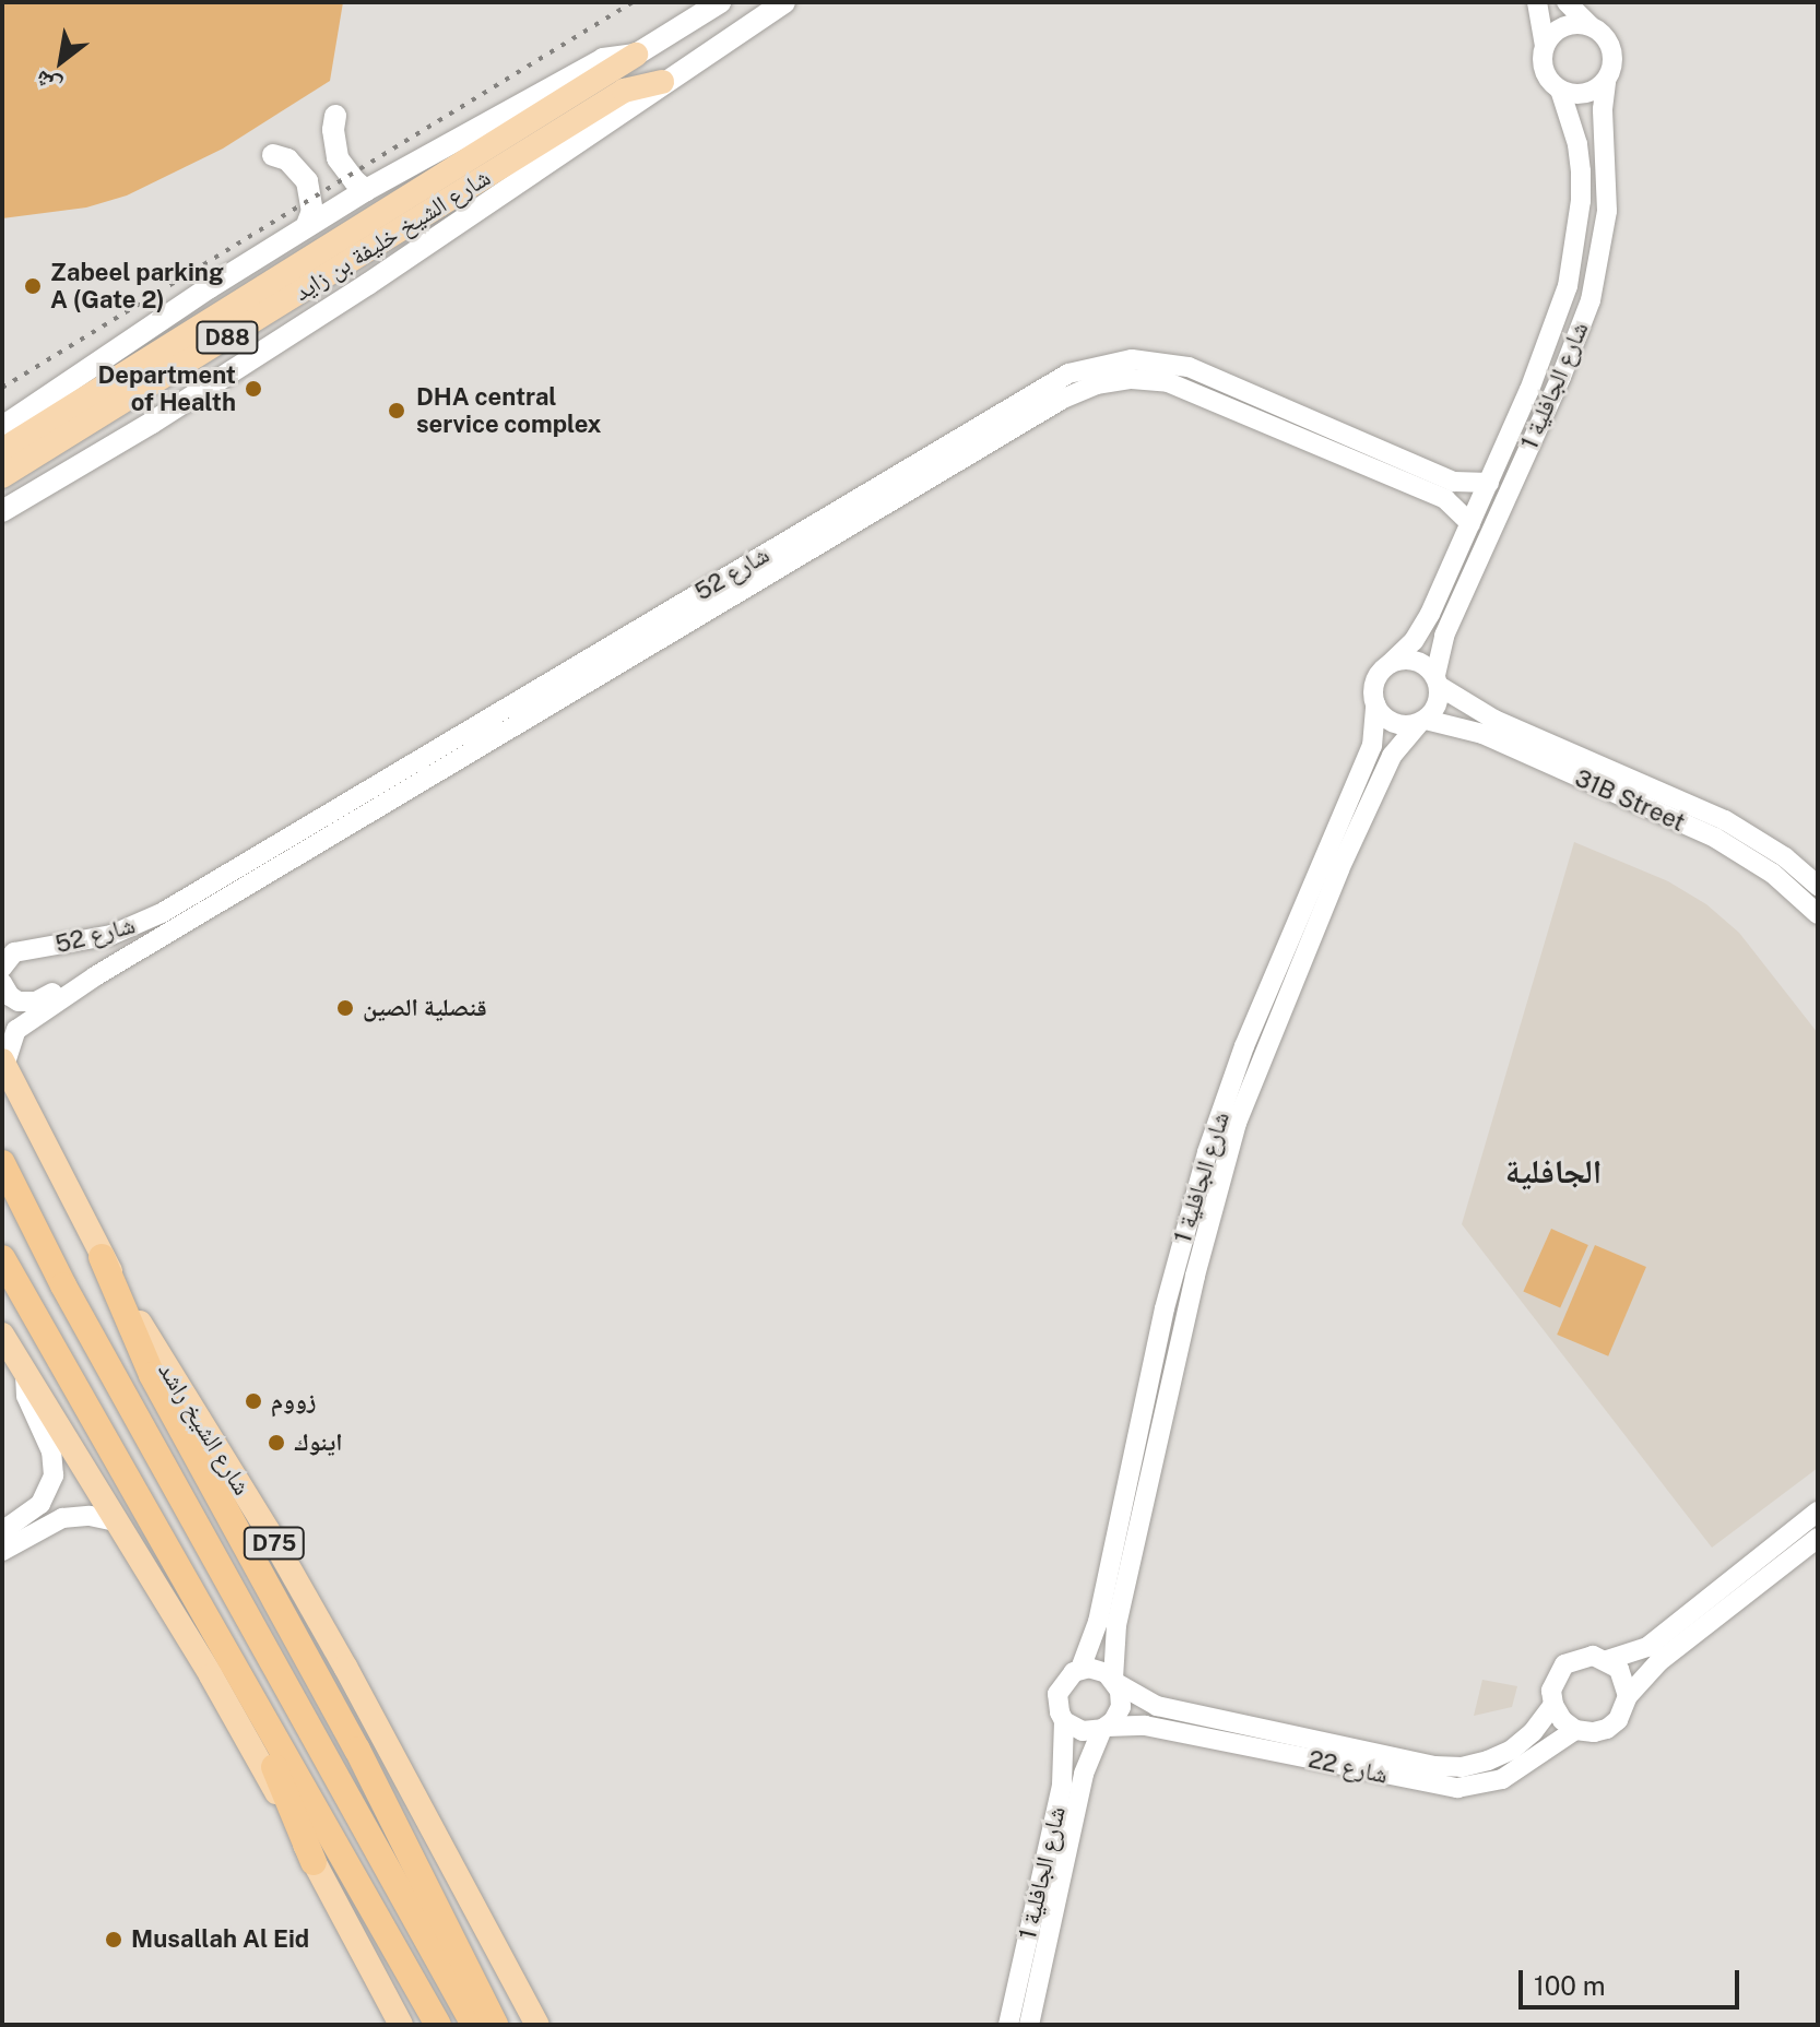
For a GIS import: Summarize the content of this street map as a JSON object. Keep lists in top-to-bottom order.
{
  "streets": {
    "highway": ["شارع الشيخ راشد", "D75"],
    "main road": ["شارع الشيخ خليفة بن زايد", "D88"],
    "street": [
      "شارع الجافلية 1",
      "شارع 52",
      "31B Street",
      "شارع 22"
    ]
  },
  "crossings": [
    ["شارع الجافلية 1", "شارع 52"],
    ["شارع الجافلية 1", "31B Street"],
    ["شارع الجافلية 1", "شارع 22"],
    ["شارع 52", "شارع الشيخ راشد"]
  ],
  "districts": ["الجافلية"],
  "places": [
    "Zabeel parking A (Gate 2)",
    "Department of Health",
    "DHA central service complex",
    "قنصلية الصين",
    "زووم",
    "اينوك",
    "Musallah Al Eid"
  ],
  "scale_bar": "100 m",
  "north": "bottom left"
}
